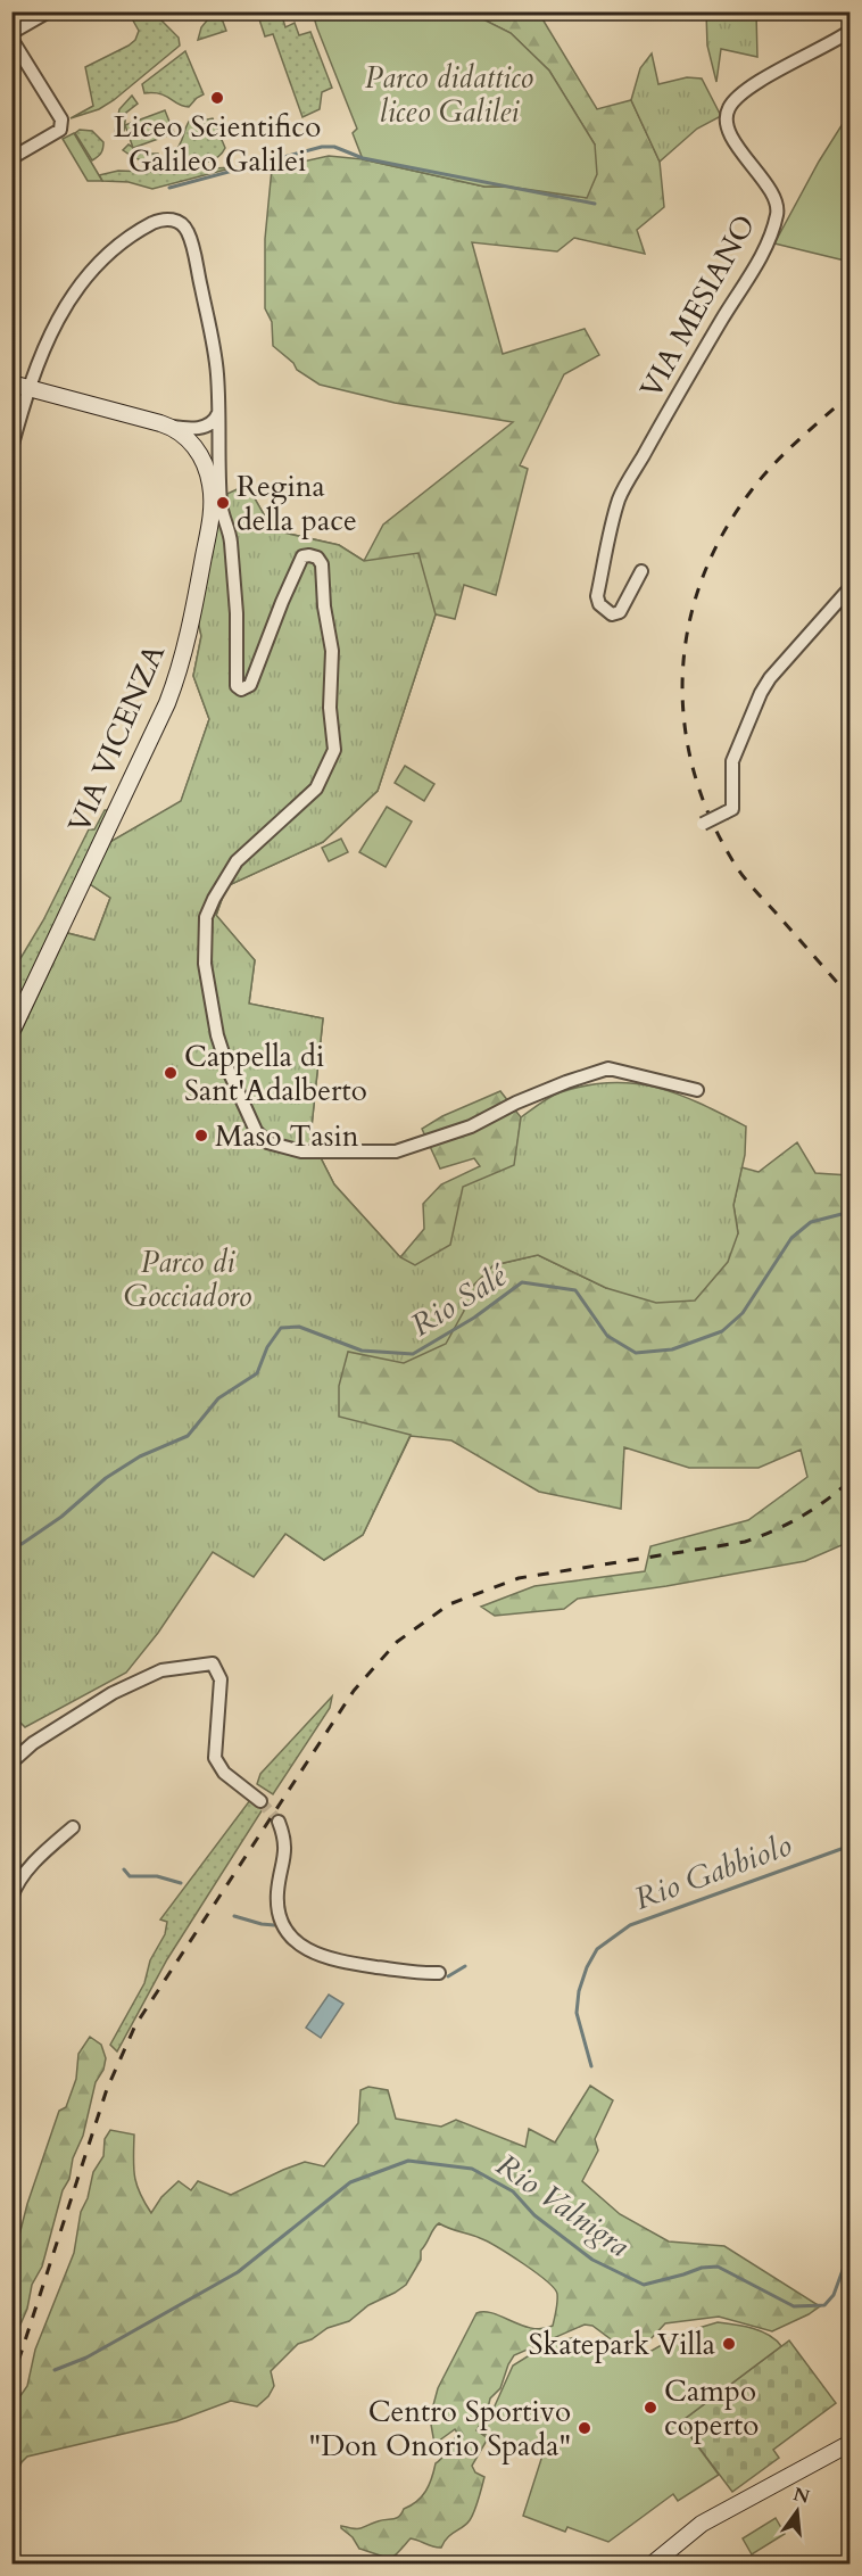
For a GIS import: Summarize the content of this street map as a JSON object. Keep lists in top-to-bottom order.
{
  "streets": {
    "main road": ["VIA VICENZA"],
    "street": ["VIA MESIANO"]
  },
  "water": ["Rio Salé", "Rio Gabbiolo", "Rio Valnigra"],
  "parks": ["Parco didattico liceo Galilei", "Parco di Gocciadoro"],
  "places": [
    "Liceo Scientifico Galileo Galilei",
    "Regina della pace",
    "Cappella di Sant'Adalberto",
    "Maso Tasin",
    "Skatepark Villa",
    "Campo coperto",
    "Centro Sportivo \"Don Onorio Spada\""
  ],
  "north": "top"
}
